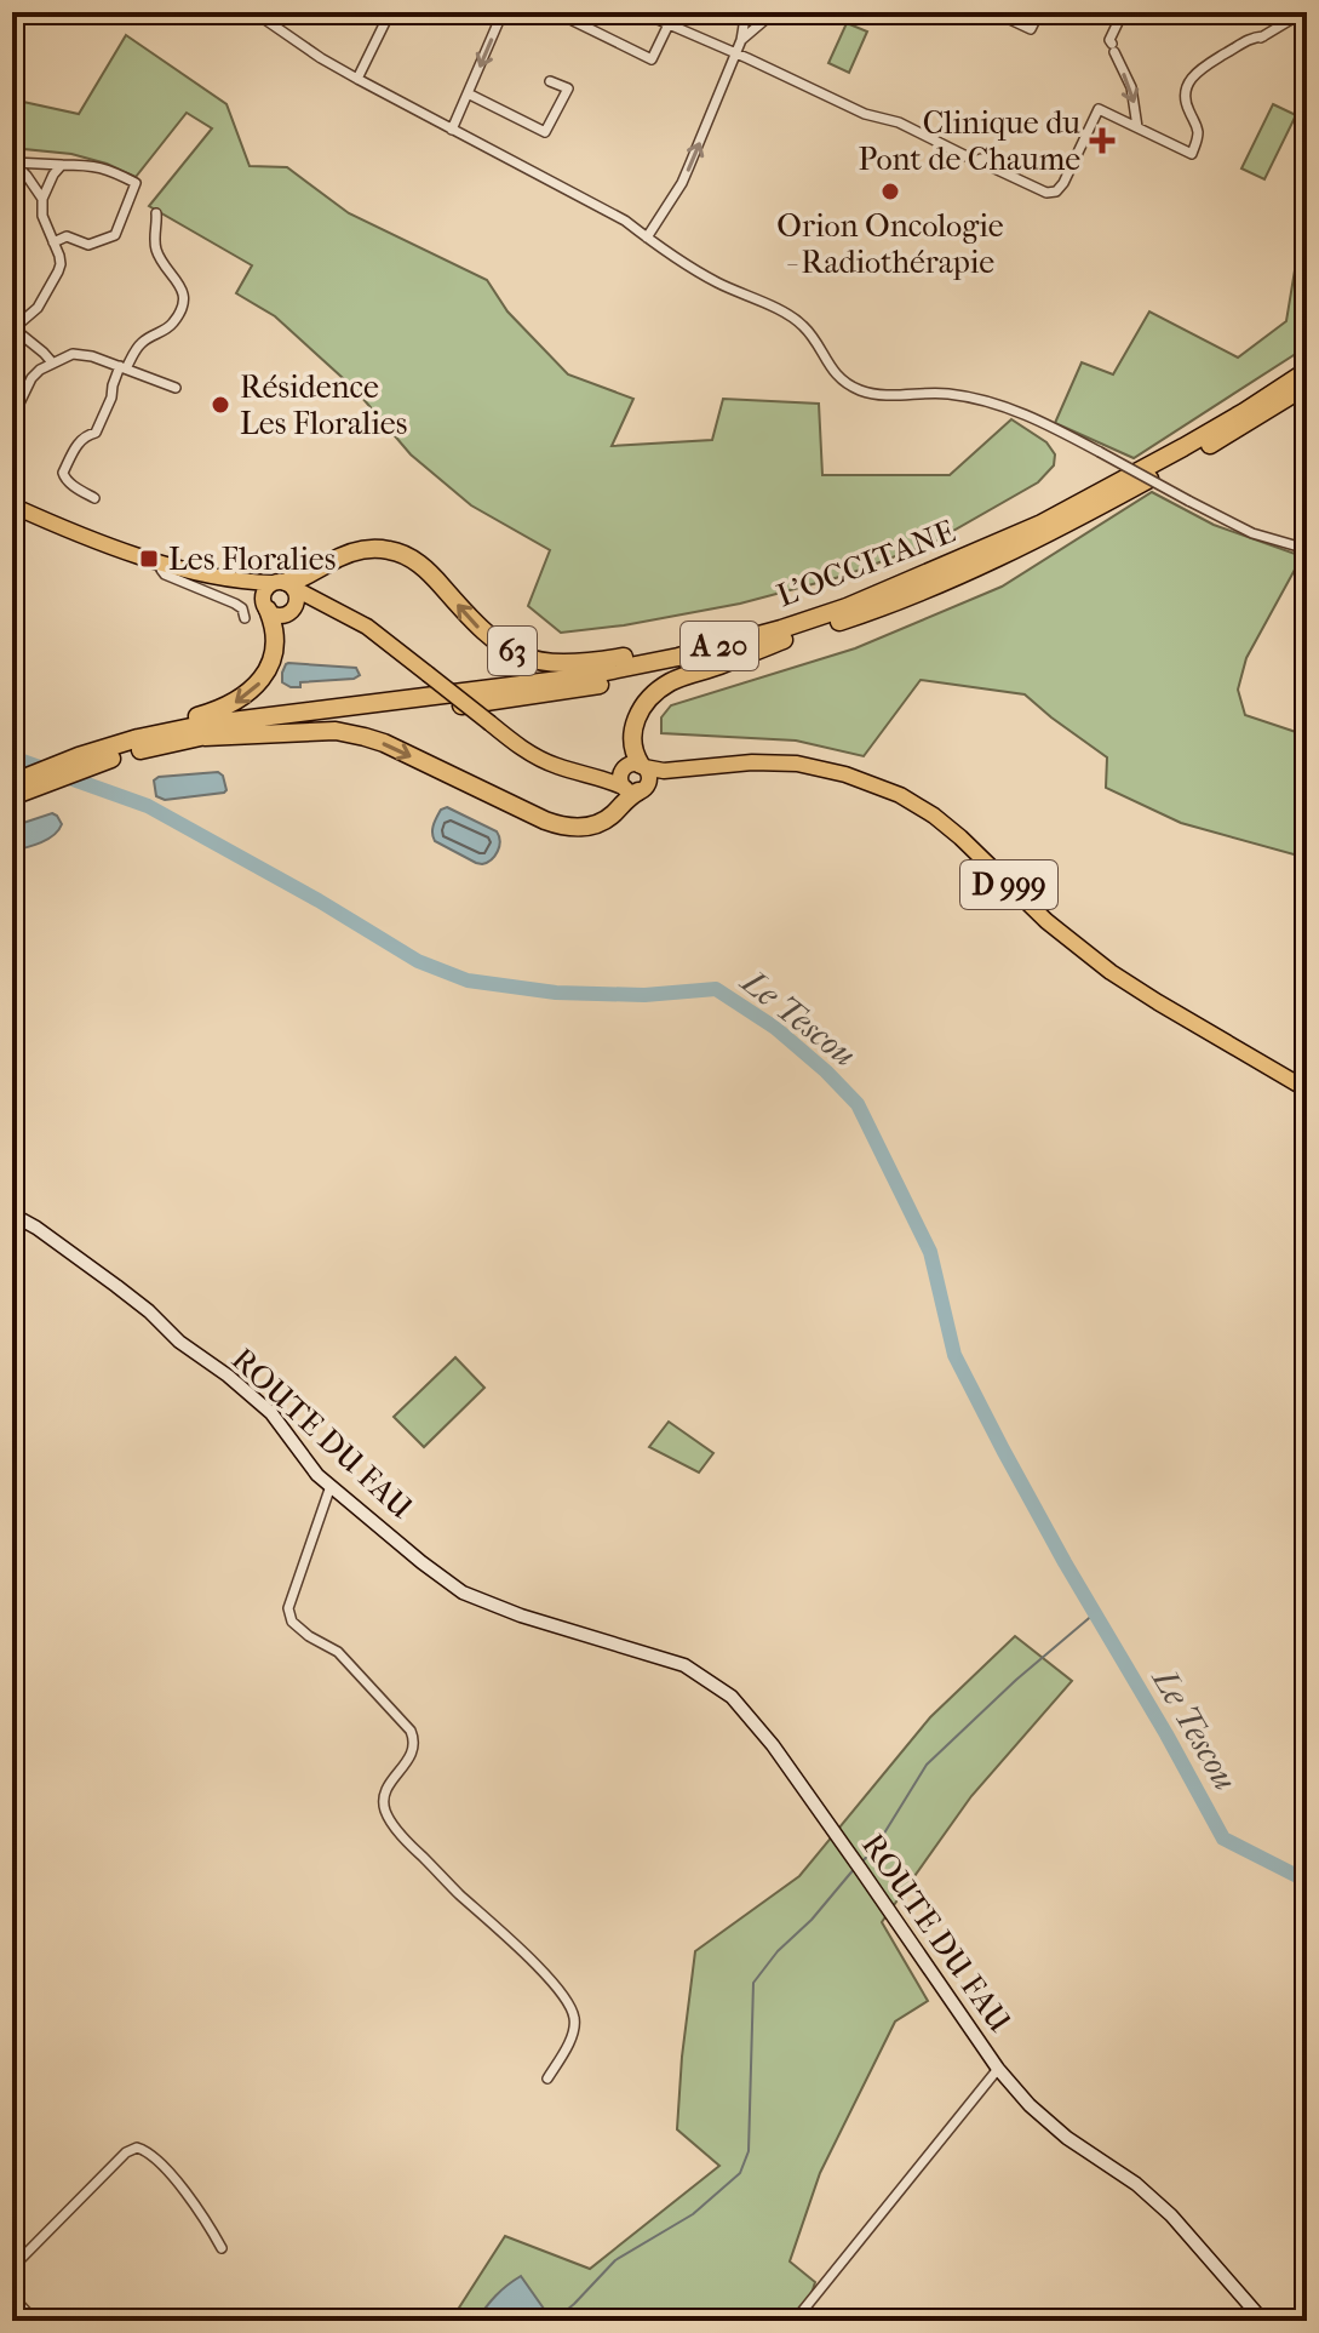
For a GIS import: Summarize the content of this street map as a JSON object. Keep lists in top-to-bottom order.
{
  "streets": {
    "highway": ["L'OCCITANE", "A 20", "63"],
    "main road": ["D 999"],
    "street": ["ROUTE DU FAU"]
  },
  "crossings": [
    ["L'OCCITANE", "63"],
    ["63", "D 999"]
  ],
  "water": ["Le Tescou"],
  "places": {
    "health": ["Clinique du Pont de Chaume"],
    "other": ["Orion Oncologie - Radiothérapie", "Résidence Les Floralies"],
    "transit": ["Les Floralies"]
  }
}
